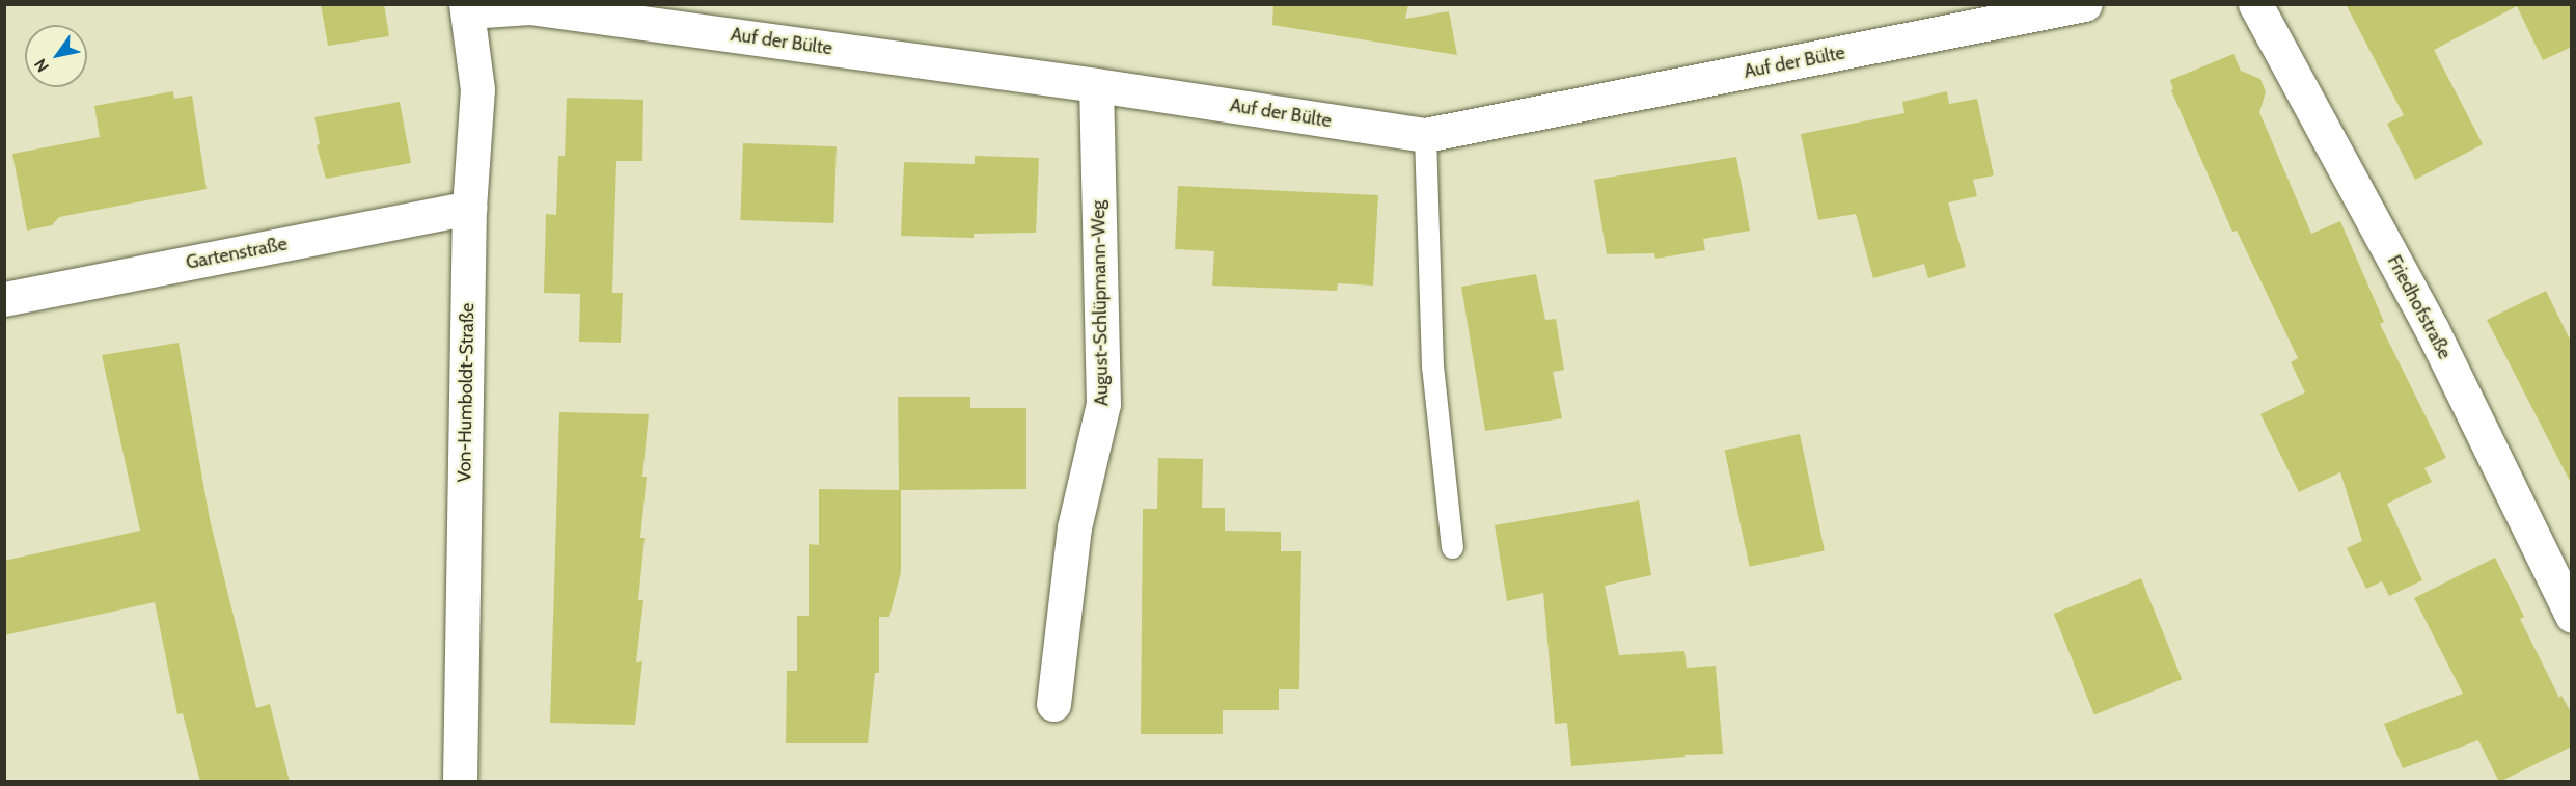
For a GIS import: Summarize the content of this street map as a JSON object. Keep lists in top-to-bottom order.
{
  "streets": {
    "street": [
      "Auf der Bülte",
      "Gartenstraße",
      "August-Schlüpmann-Weg",
      "Friedhofstraße",
      "Von-Humboldt-Straße"
    ]
  },
  "crossings": [
    ["Auf der Bülte", "August-Schlüpmann-Weg"],
    ["Auf der Bülte", "Von-Humboldt-Straße"],
    ["Gartenstraße", "Von-Humboldt-Straße"]
  ],
  "north": "bottom left"
}
